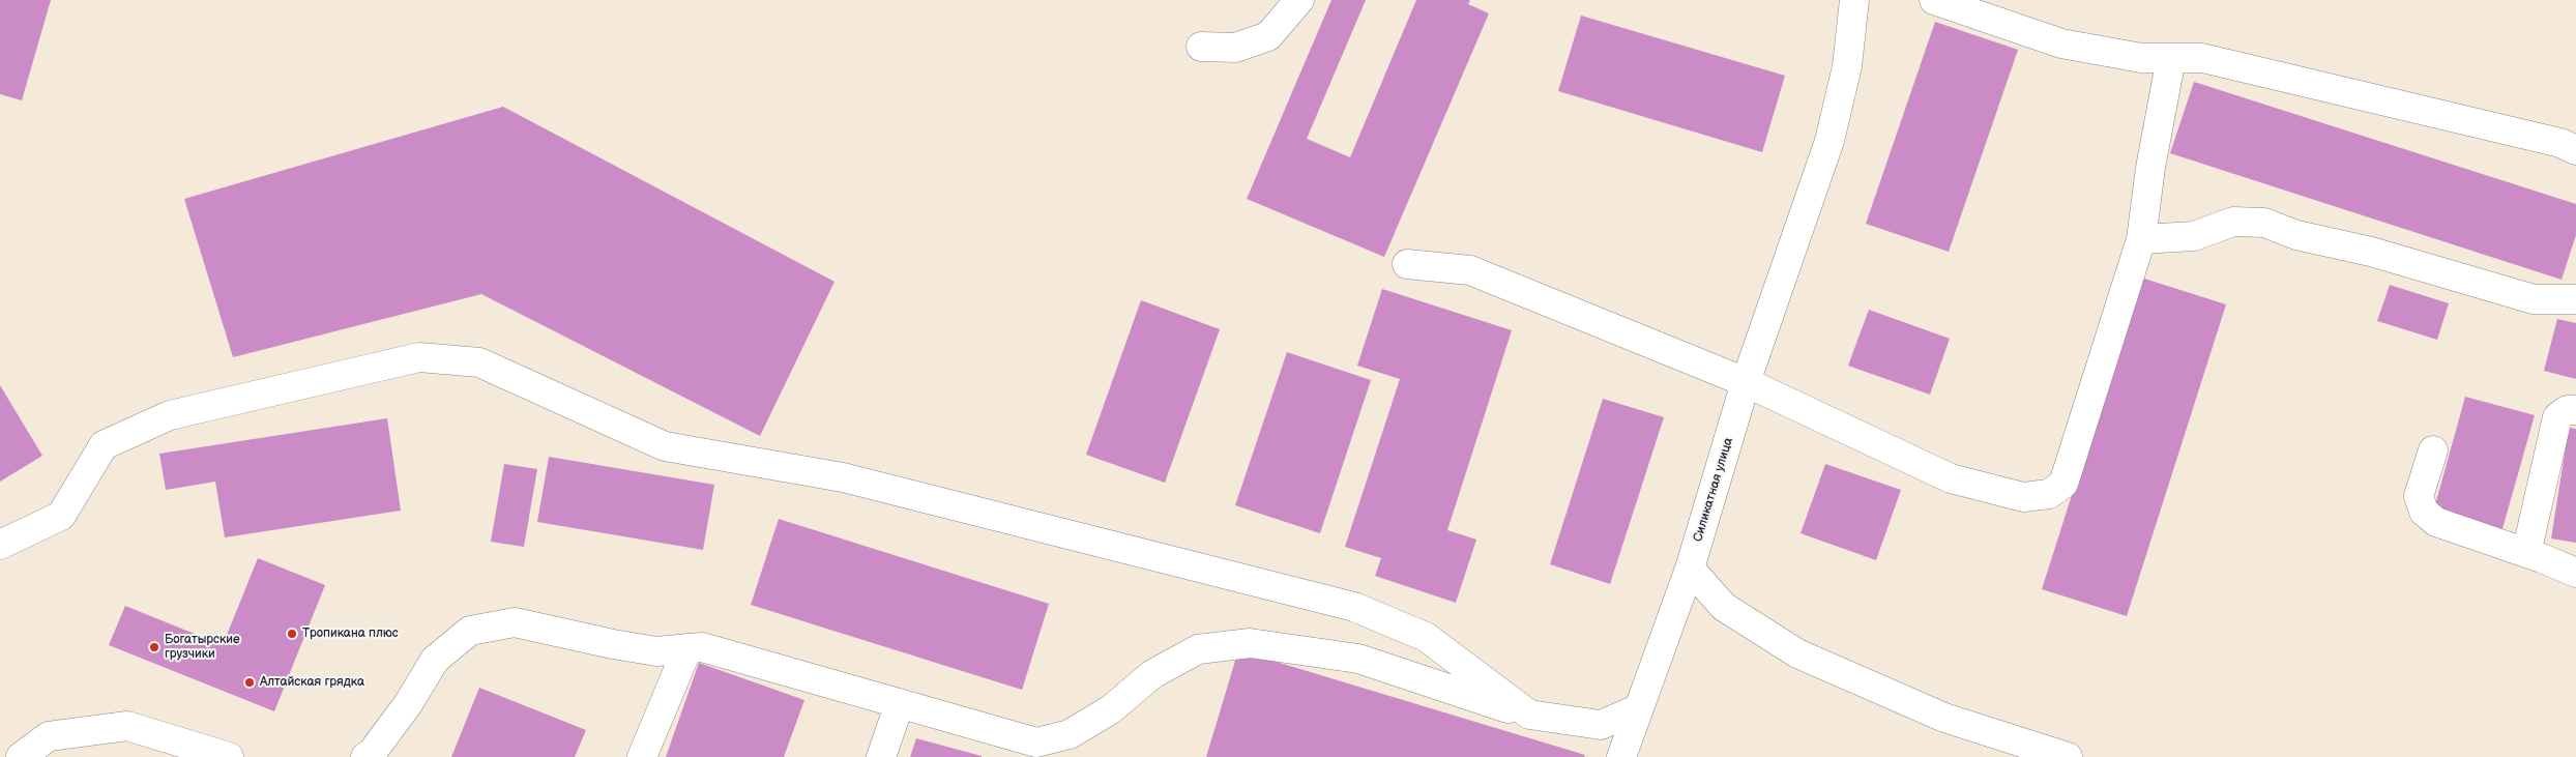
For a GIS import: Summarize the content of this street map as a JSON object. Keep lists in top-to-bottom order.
{
  "streets": {
    "street": ["Силикатная улица"]
  },
  "places": ["Тропикана плюс", "Богатырские грузчики", "Алтайская грядка"]
}
